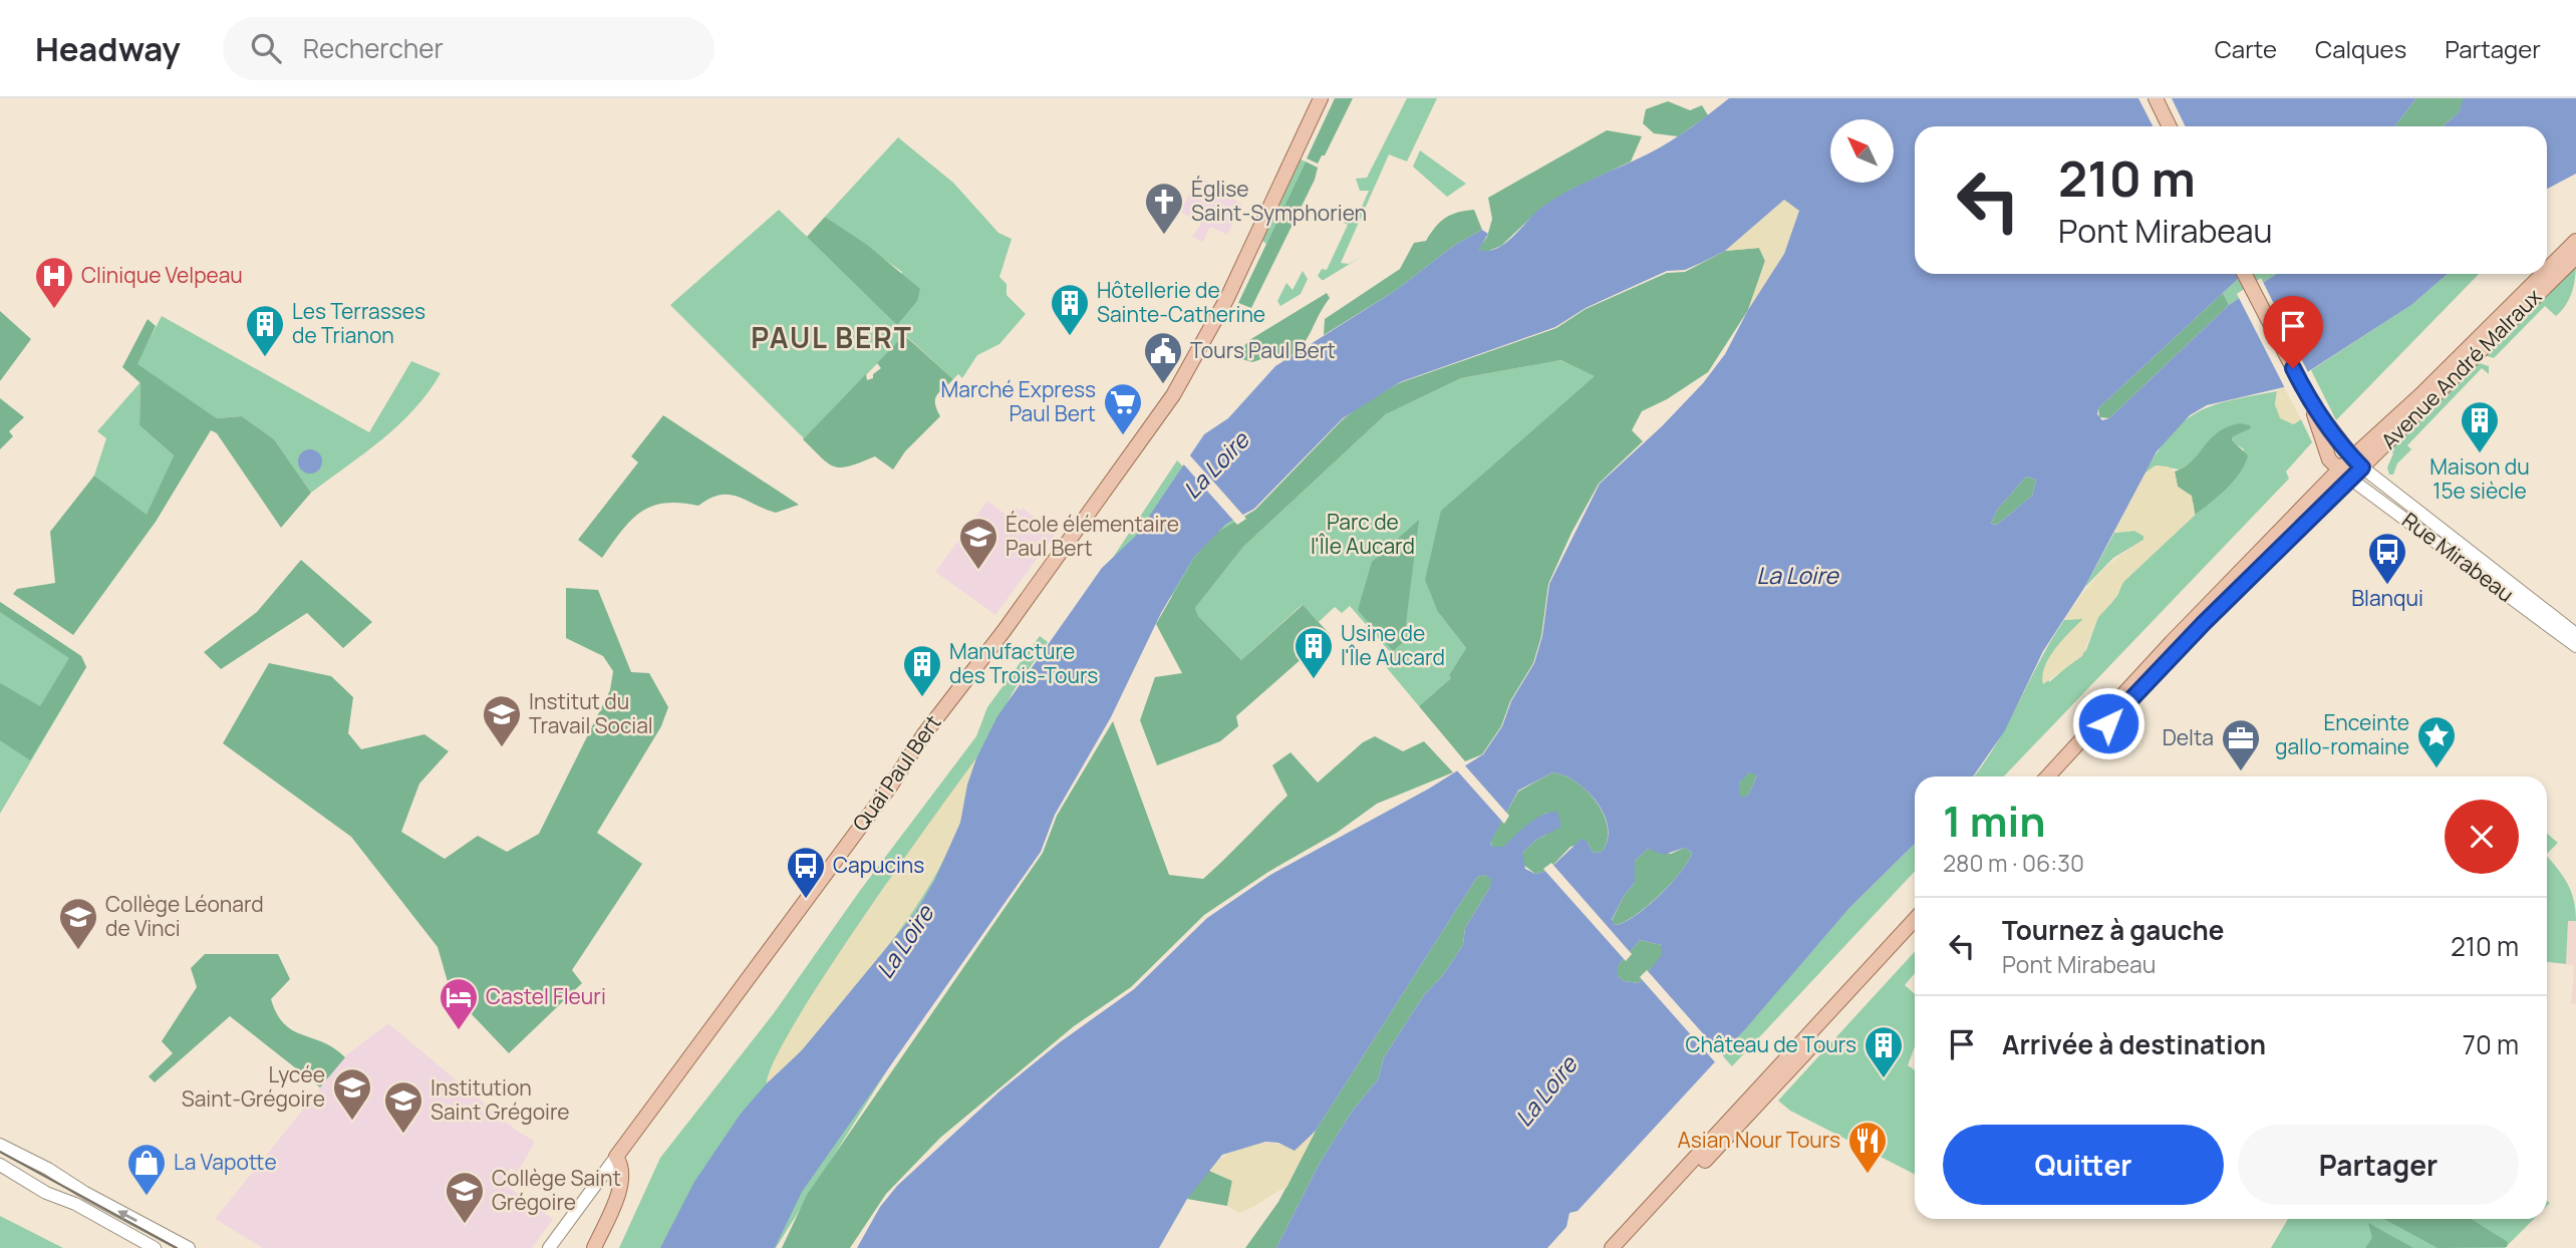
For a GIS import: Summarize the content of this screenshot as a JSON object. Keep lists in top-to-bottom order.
{
  "streets": {
    "main road": ["Avenue André Malraux", "Rue Mirabeau", "Quai Paul Bert"]
  },
  "crossings": [
    ["Avenue André Malraux", "Rue Mirabeau"]
  ],
  "districts": ["PAUL BERT"],
  "water": ["La Loire"],
  "parks": ["Parc de l'Île Aucard"],
  "places": {
    "church": ["Église Saint-Symphorien"],
    "hospital": ["Clinique Velpeau"],
    "building": [
      "Hôtellerie de Sainte-Catherine",
      "Les Terrasses de Trianon",
      "Maison du 15e siècle",
      "Usine de l'Île Aucard",
      "Manufacture des Trois-Tours",
      "Château de Tours"
    ],
    "public building": ["Tours Paul Bert"],
    "supermarket": ["Marché Express Paul Bert"],
    "school or university": [
      "École élémentaire Paul Bert",
      "Institut du Travail Social",
      "Collège Léonard de Vinci",
      "Lycée Saint-Grégoire",
      "Institution Saint Grégoire",
      "Collège Saint Grégoire"
    ],
    "bus stop": ["Blanqui", "Capucins"],
    "place": ["Enceinte gallo-romaine"],
    "office": ["Delta"],
    "hotel": ["Castel Fleuri"],
    "restaurant": ["Asian Nour Tours"],
    "shop": ["La Vapotte"]
  },
  "north": "top left",
  "page": {
    "header": "Headway",
    "search": "Rechercher",
    "nav": ["Carte", "Calques", "Partager"],
    "turn": ["210 m", "Pont Mirabeau"],
    "heading": ["1 min", "280 m · 06:30"],
    "list": [
      {
        "name": "Tournez à gauche",
        "note": "Pont Mirabeau",
        "value": "210 m"
      },
      {
        "name": "Arrivée à destination",
        "value": "70 m"
      }
    ],
    "buttons": ["Quitter", "Partager"]
  }
}
